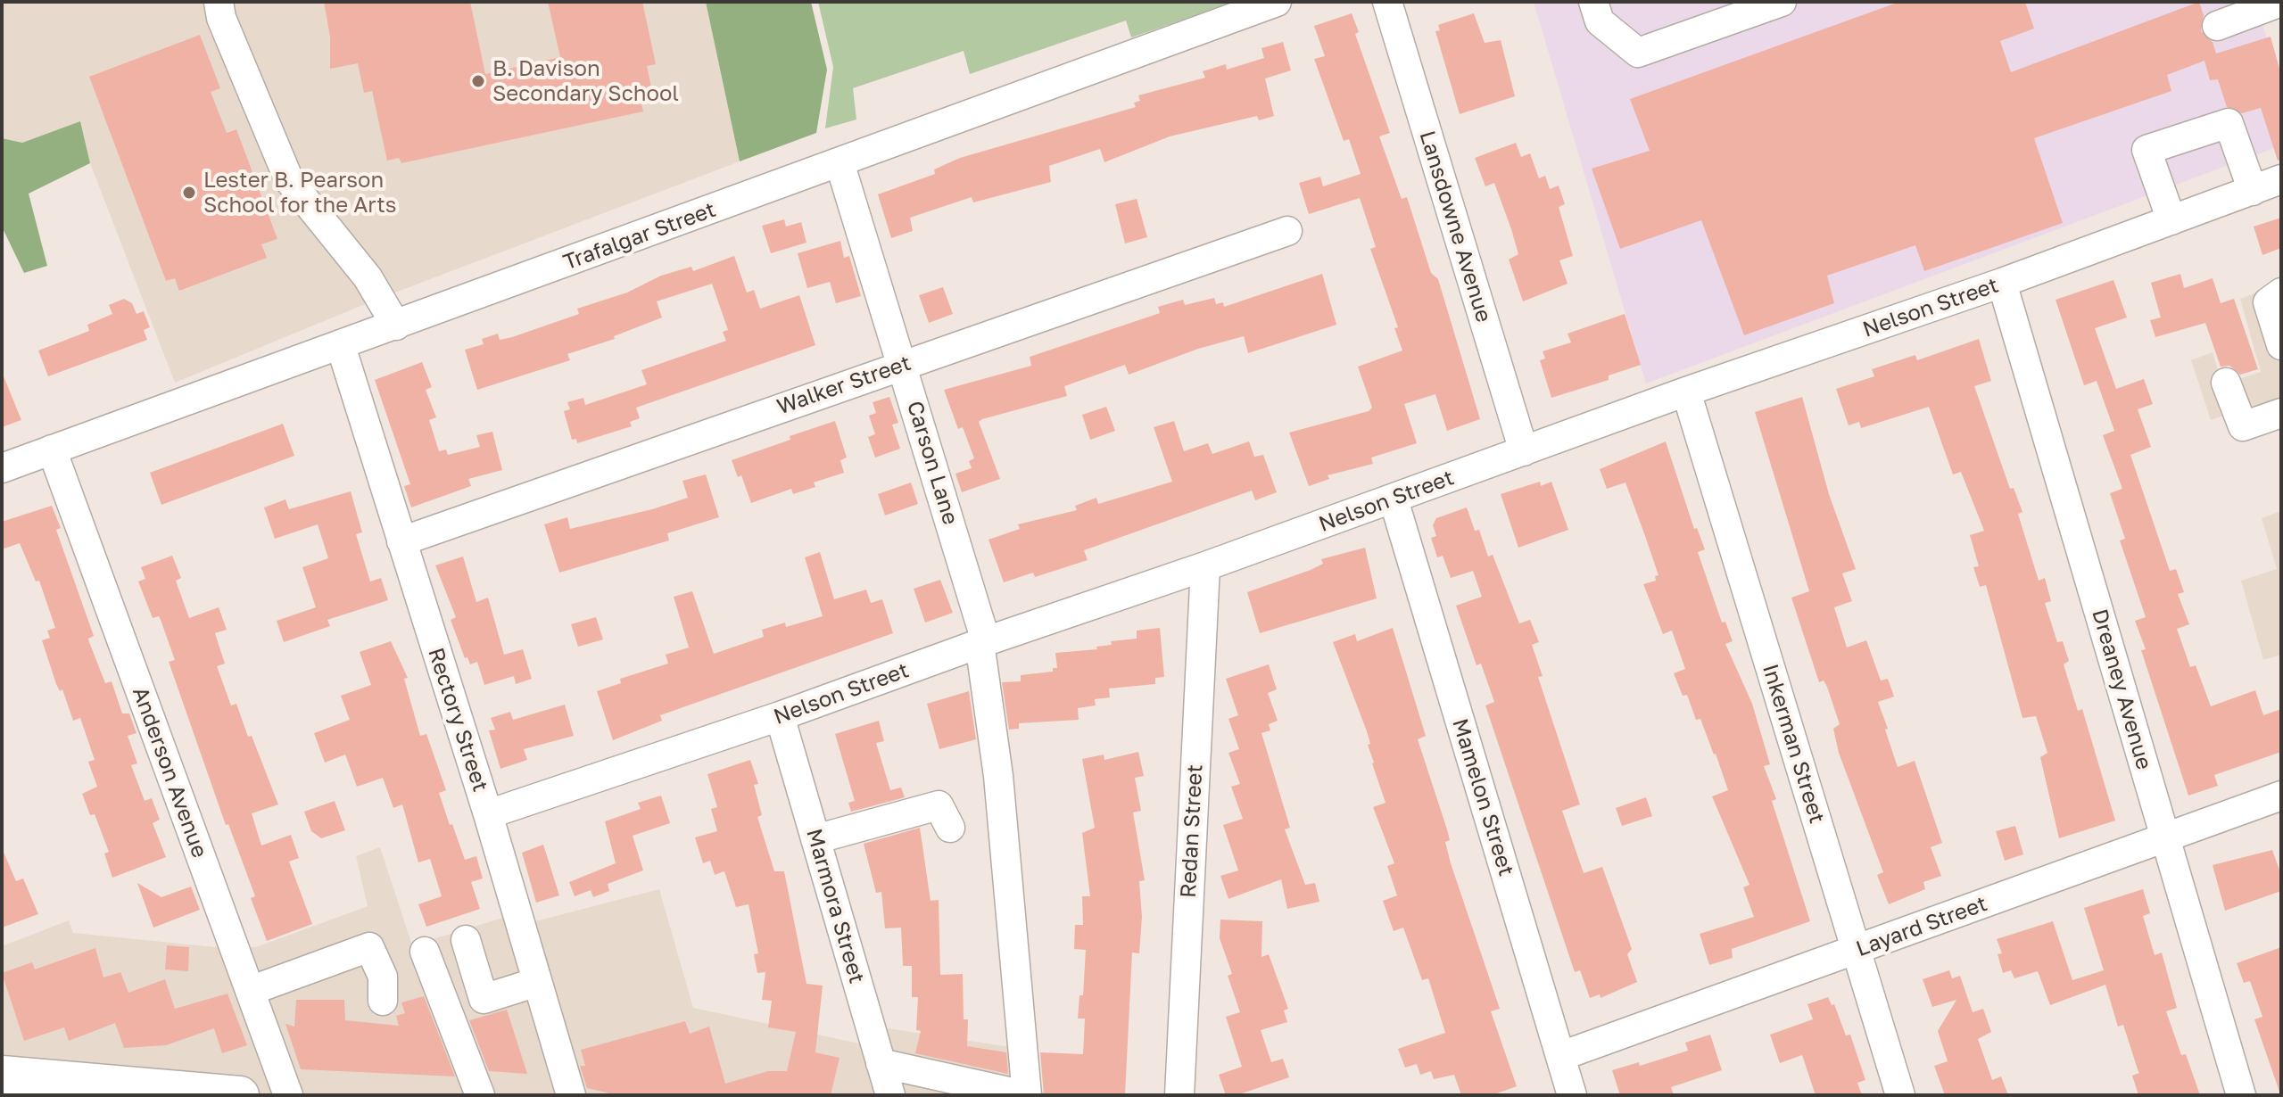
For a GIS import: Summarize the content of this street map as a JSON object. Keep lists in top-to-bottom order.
{
  "streets": {
    "street": [
      "Lansdowne Avenue",
      "Trafalgar Street",
      "Nelson Street",
      "Walker Street",
      "Carson Lane",
      "Dreaney Avenue",
      "Rectory Street",
      "Inkerman Street",
      "Anderson Avenue",
      "Mamelon Street",
      "Redan Street",
      "Marmora Street",
      "Layard Street"
    ]
  },
  "crossings": [
    ["Lansdowne Avenue", "Nelson Street"],
    ["Trafalgar Street", "Carson Lane"],
    ["Trafalgar Street", "Rectory Street"],
    ["Trafalgar Street", "Anderson Avenue"],
    ["Nelson Street", "Carson Lane"],
    ["Nelson Street", "Dreaney Avenue"],
    ["Nelson Street", "Rectory Street"],
    ["Nelson Street", "Inkerman Street"],
    ["Nelson Street", "Mamelon Street"],
    ["Nelson Street", "Redan Street"],
    ["Nelson Street", "Marmora Street"],
    ["Walker Street", "Carson Lane"],
    ["Walker Street", "Rectory Street"],
    ["Dreaney Avenue", "Layard Street"],
    ["Inkerman Street", "Layard Street"],
    ["Mamelon Street", "Layard Street"]
  ],
  "places": ["B. Davison Secondary School", "Lester B. Pearson School for the Arts"]
}
